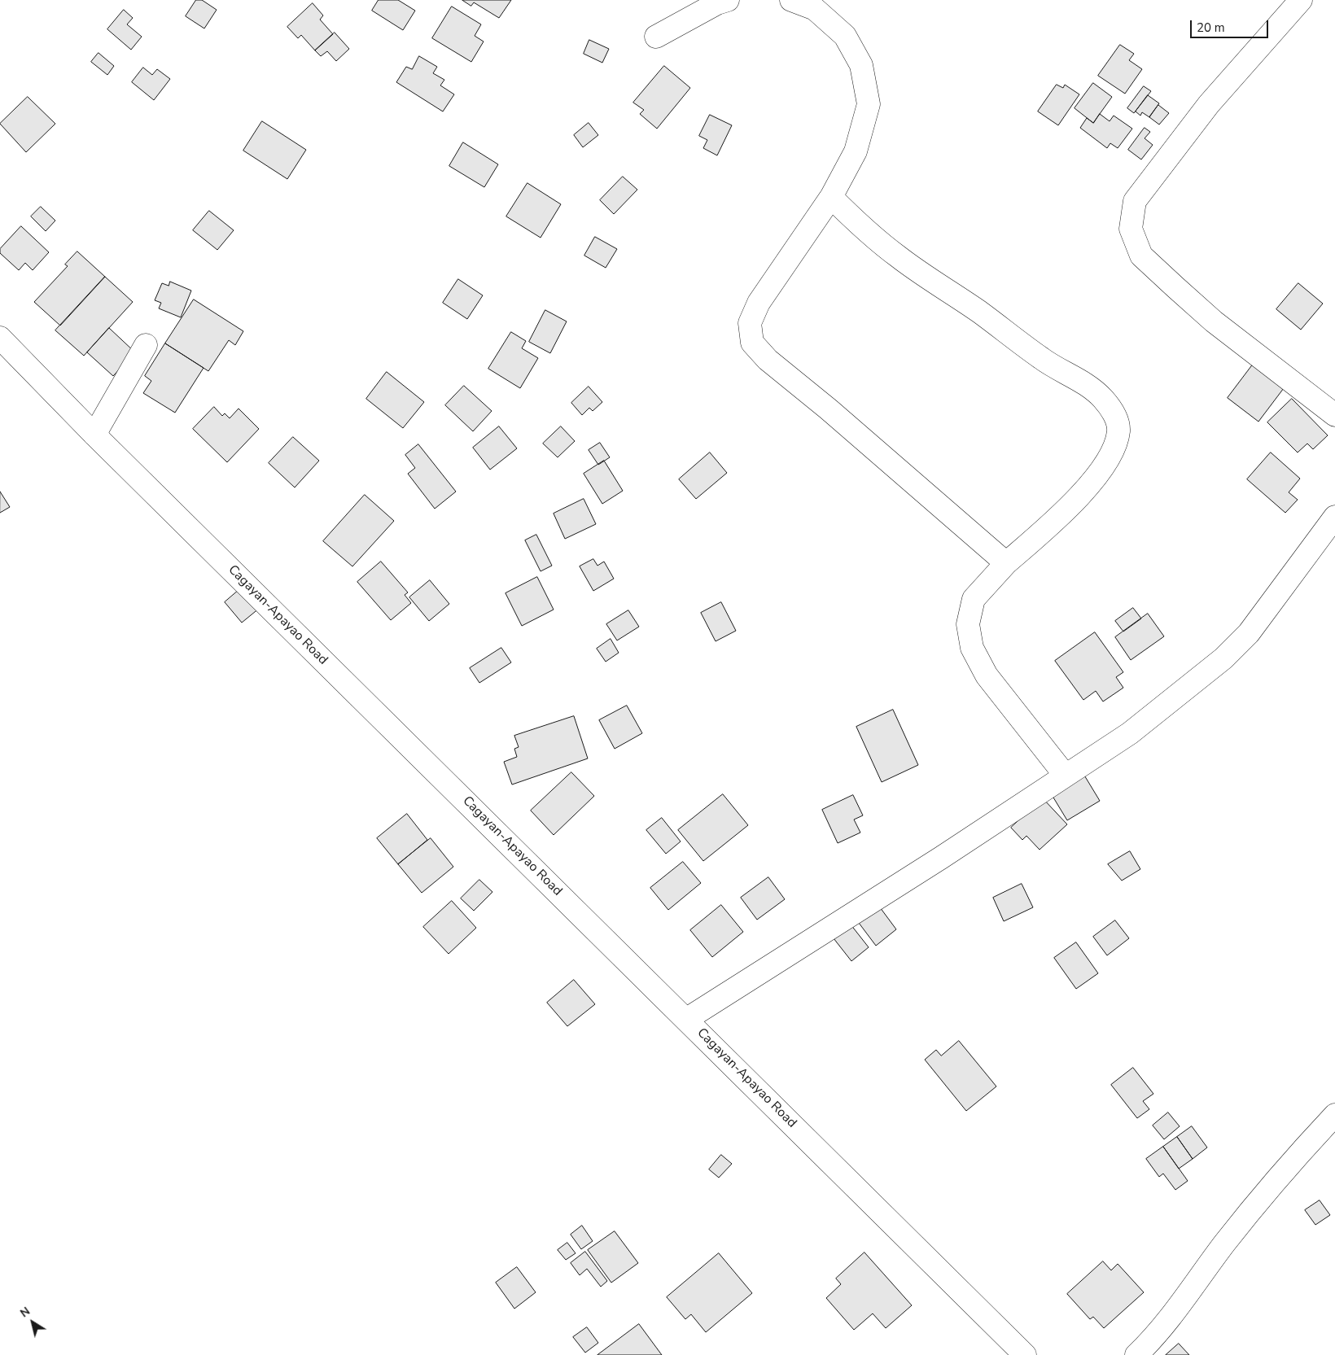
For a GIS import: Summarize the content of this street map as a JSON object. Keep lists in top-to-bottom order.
{
  "streets": {
    "street": ["Cagayan-Apayao Road"]
  },
  "scale_bar": "20 m",
  "north": "top left"
}
